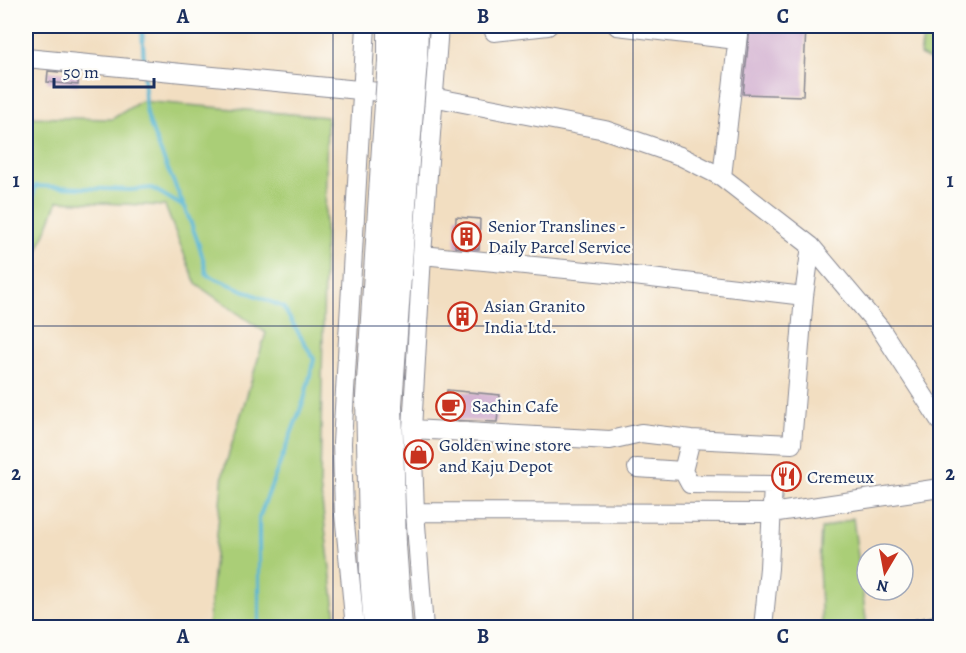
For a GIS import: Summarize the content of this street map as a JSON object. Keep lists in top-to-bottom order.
{
  "places": {
    "building": ["Senior Translines - Daily Parcel Service", "Asian Granito India Ltd."],
    "cafe": ["Sachin Cafe"],
    "shop": ["Golden wine store and Kaju Depot"],
    "restaurant": ["Cremeux"]
  },
  "scale_bar": "50 m",
  "north": "bottom",
  "grid": {
    "columns": ["A", "B", "C"],
    "rows": ["1", "2"]
  }
}
